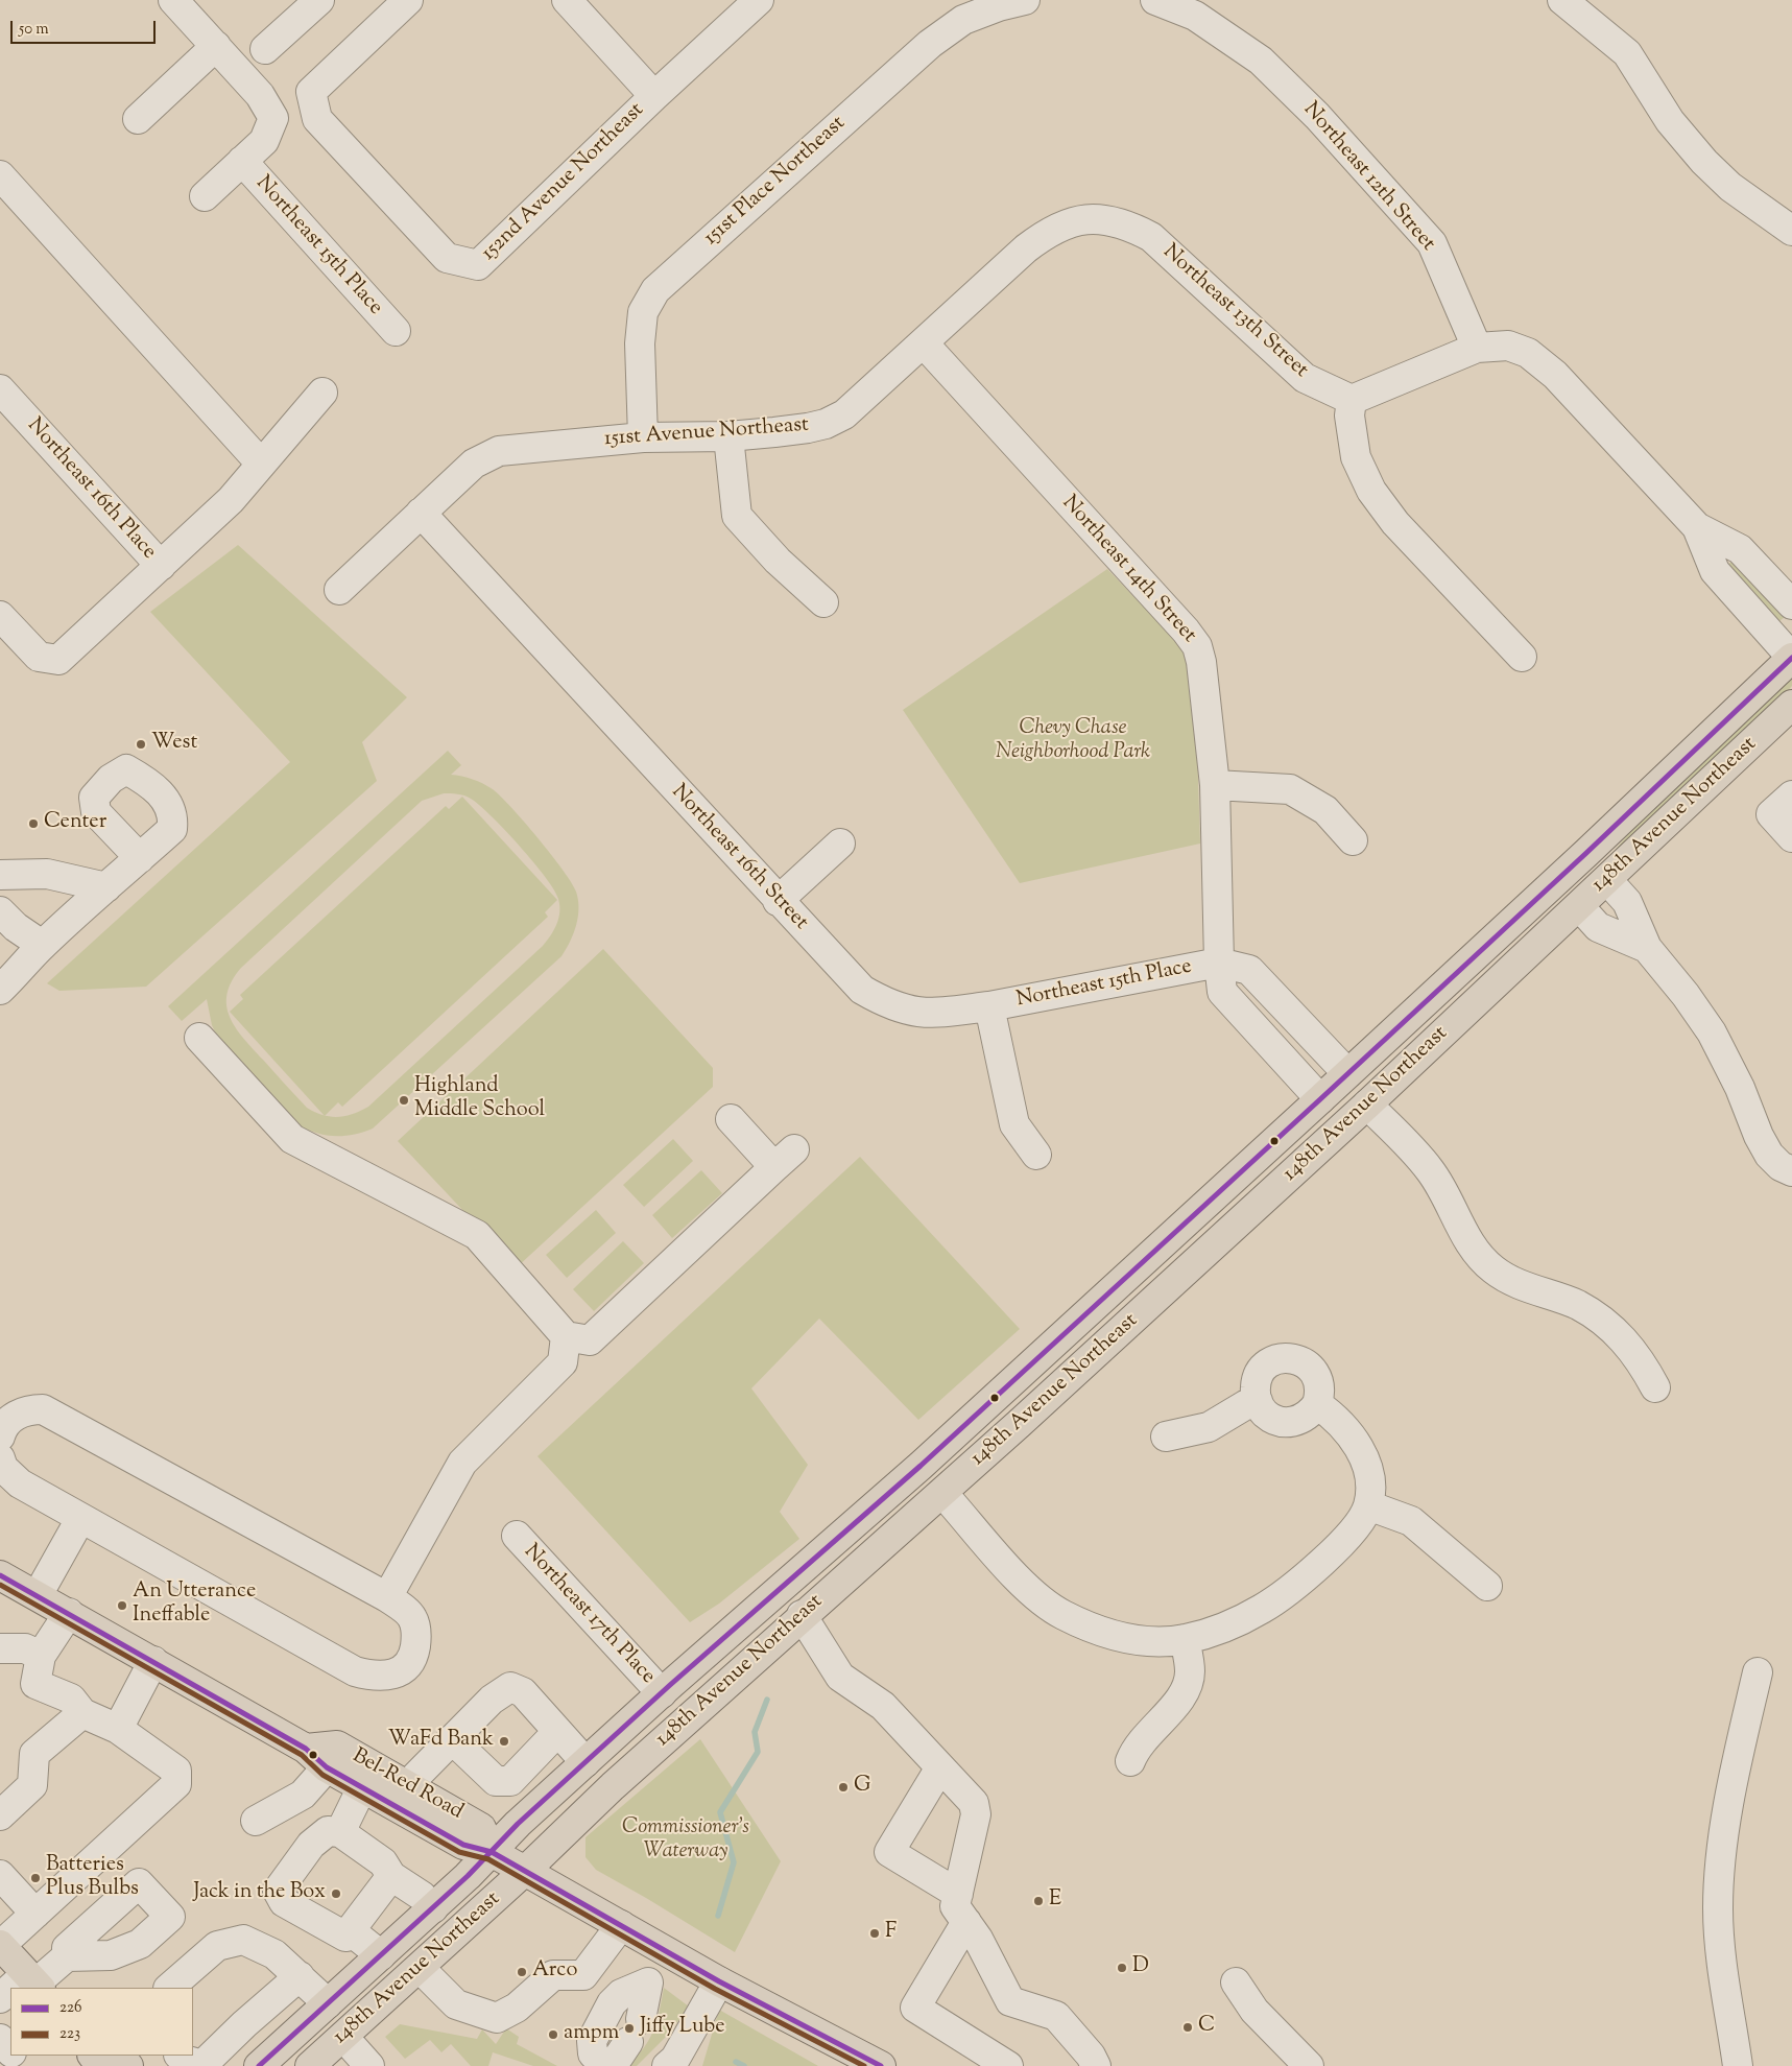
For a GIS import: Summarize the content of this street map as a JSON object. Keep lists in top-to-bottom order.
{
  "streets": {
    "main road": ["148th Avenue Northeast", "Bel-Red Road"],
    "street": [
      "Northeast 12th Street",
      "151st Place Northeast",
      "152nd Avenue Northeast",
      "Northeast 15th Place",
      "Northeast 13th Street",
      "151st Avenue Northeast",
      "Northeast 16th Place",
      "Northeast 14th Street",
      "Northeast 16th Street",
      "Northeast 17th Place"
    ]
  },
  "crossings": [
    ["151st Place Northeast", "151st Avenue Northeast"],
    ["Northeast 15th Place", "Northeast 14th Street"],
    ["Northeast 15th Place", "Northeast 16th Street"],
    ["Northeast 13th Street", "151st Avenue Northeast"],
    ["151st Avenue Northeast", "Northeast 14th Street"],
    ["151st Avenue Northeast", "Northeast 16th Street"],
    ["Northeast 14th Street", "148th Avenue Northeast"],
    ["148th Avenue Northeast", "Northeast 17th Place"],
    ["148th Avenue Northeast", "Bel-Red Road"]
  ],
  "parks": ["Chevy Chase Neighborhood Park", "Commissioner's Waterway"],
  "places": [
    "West",
    "Center",
    "Highland Middle School",
    "An Utterance Ineffable",
    "WaFd Bank",
    "G",
    "Batteries Plus Bulbs",
    "Jack in the Box",
    "E",
    "F",
    "D",
    "Arco",
    "C",
    "Jiffy Lube",
    "ampm"
  ],
  "lines": ["transit line 226", "transit line 223"],
  "legend": ["226", "223"],
  "scale_bar": "50 m"
}
